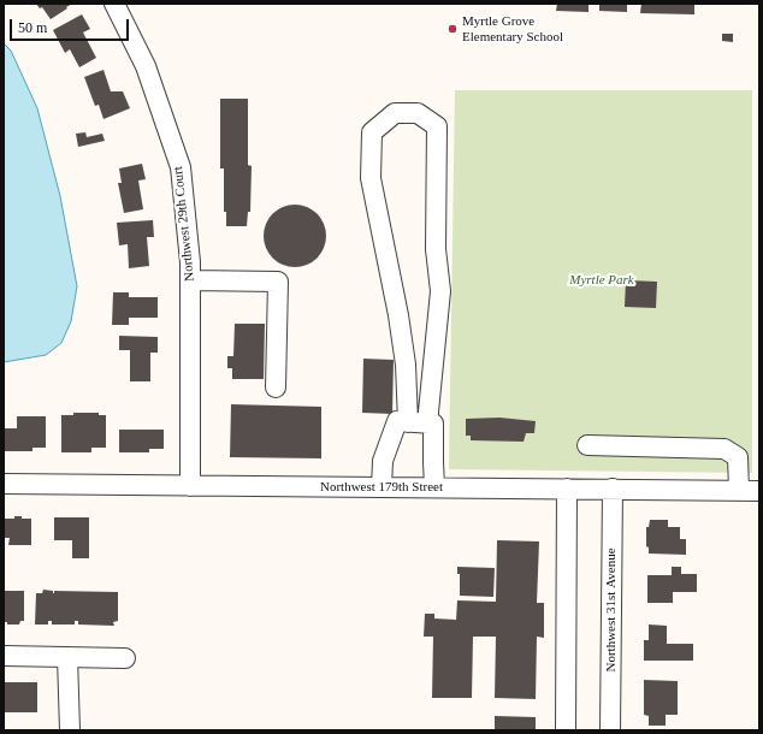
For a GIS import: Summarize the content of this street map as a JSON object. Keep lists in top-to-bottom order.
{
  "streets": {
    "street": ["Northwest 29th Court", "Northwest 179th Street", "Northwest 31st Avenue"]
  },
  "crossings": [
    ["Northwest 29th Court", "Northwest 179th Street"],
    ["Northwest 179th Street", "Northwest 31st Avenue"]
  ],
  "parks": ["Myrtle Park"],
  "places": ["Myrtle Grove Elementary School"],
  "scale_bar": "50 m"
}
